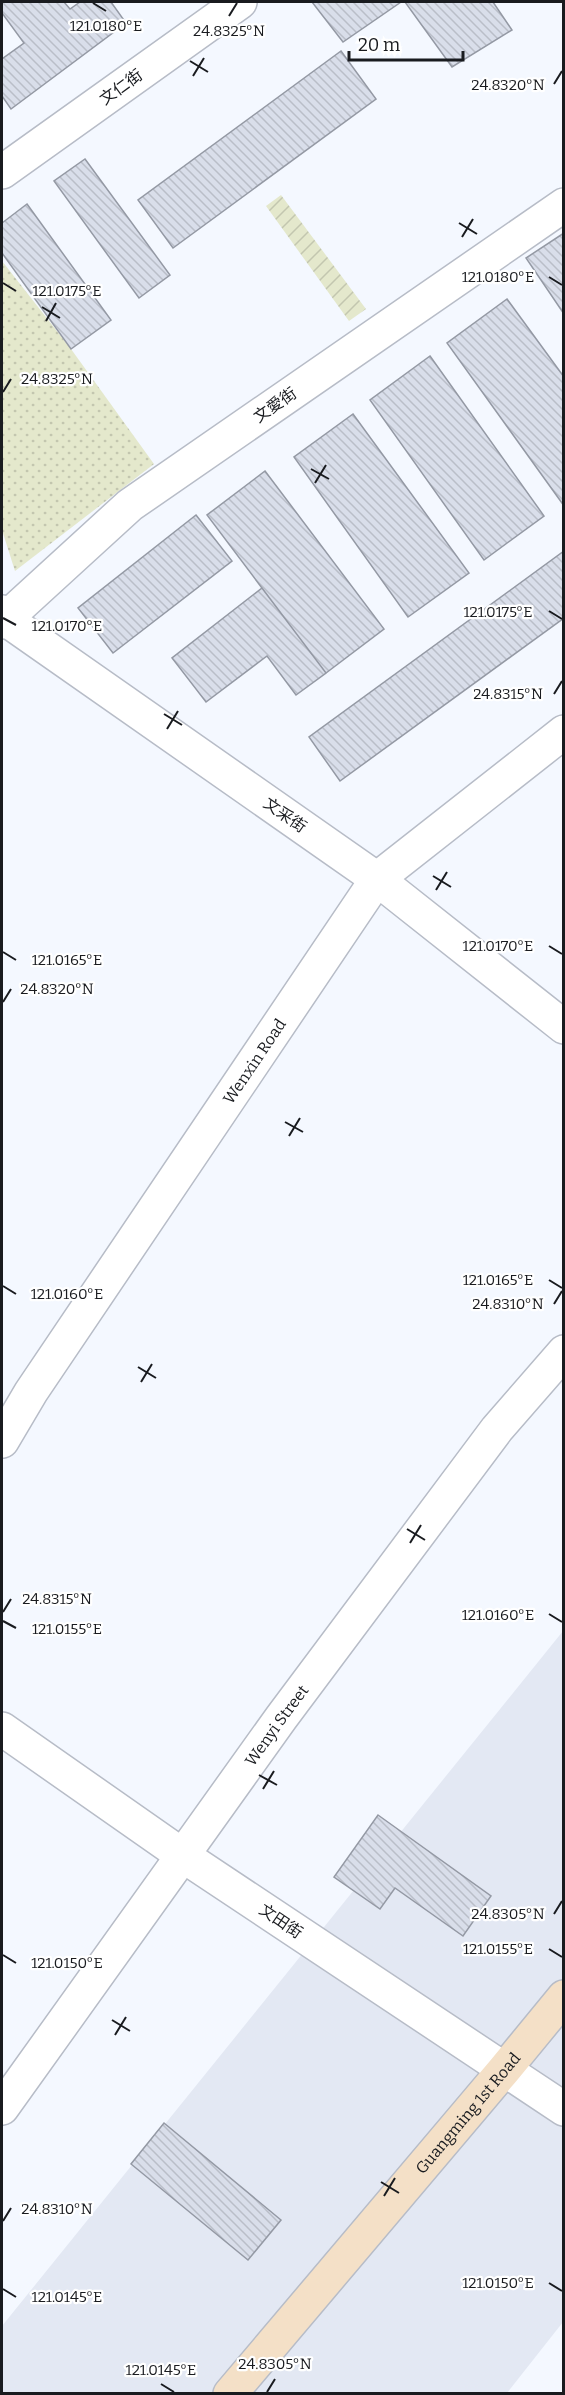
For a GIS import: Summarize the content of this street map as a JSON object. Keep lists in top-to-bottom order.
{
  "streets": {
    "street": [
      "文仁街",
      "文愛街",
      "文采街",
      "Wenxin Road",
      "Wenyi Street",
      "文田街",
      "Guangming 1st Road"
    ]
  },
  "crossings": [
    ["文愛街", "文采街"],
    ["文采街", "Wenxin Road"],
    ["Wenyi Street", "文田街"],
    ["文田街", "Guangming 1st Road"]
  ],
  "scale_bar": "20 m",
  "coordinates": [
    "121.0180°E",
    "24.8325°N",
    "24.8320°N",
    "121.0175°E",
    "121.0170°E",
    "24.8315°N",
    "121.0165°E",
    "121.0160°E",
    "24.8310°N",
    "121.0155°E",
    "24.8305°N",
    "121.0150°E",
    "121.0145°E"
  ]
}
